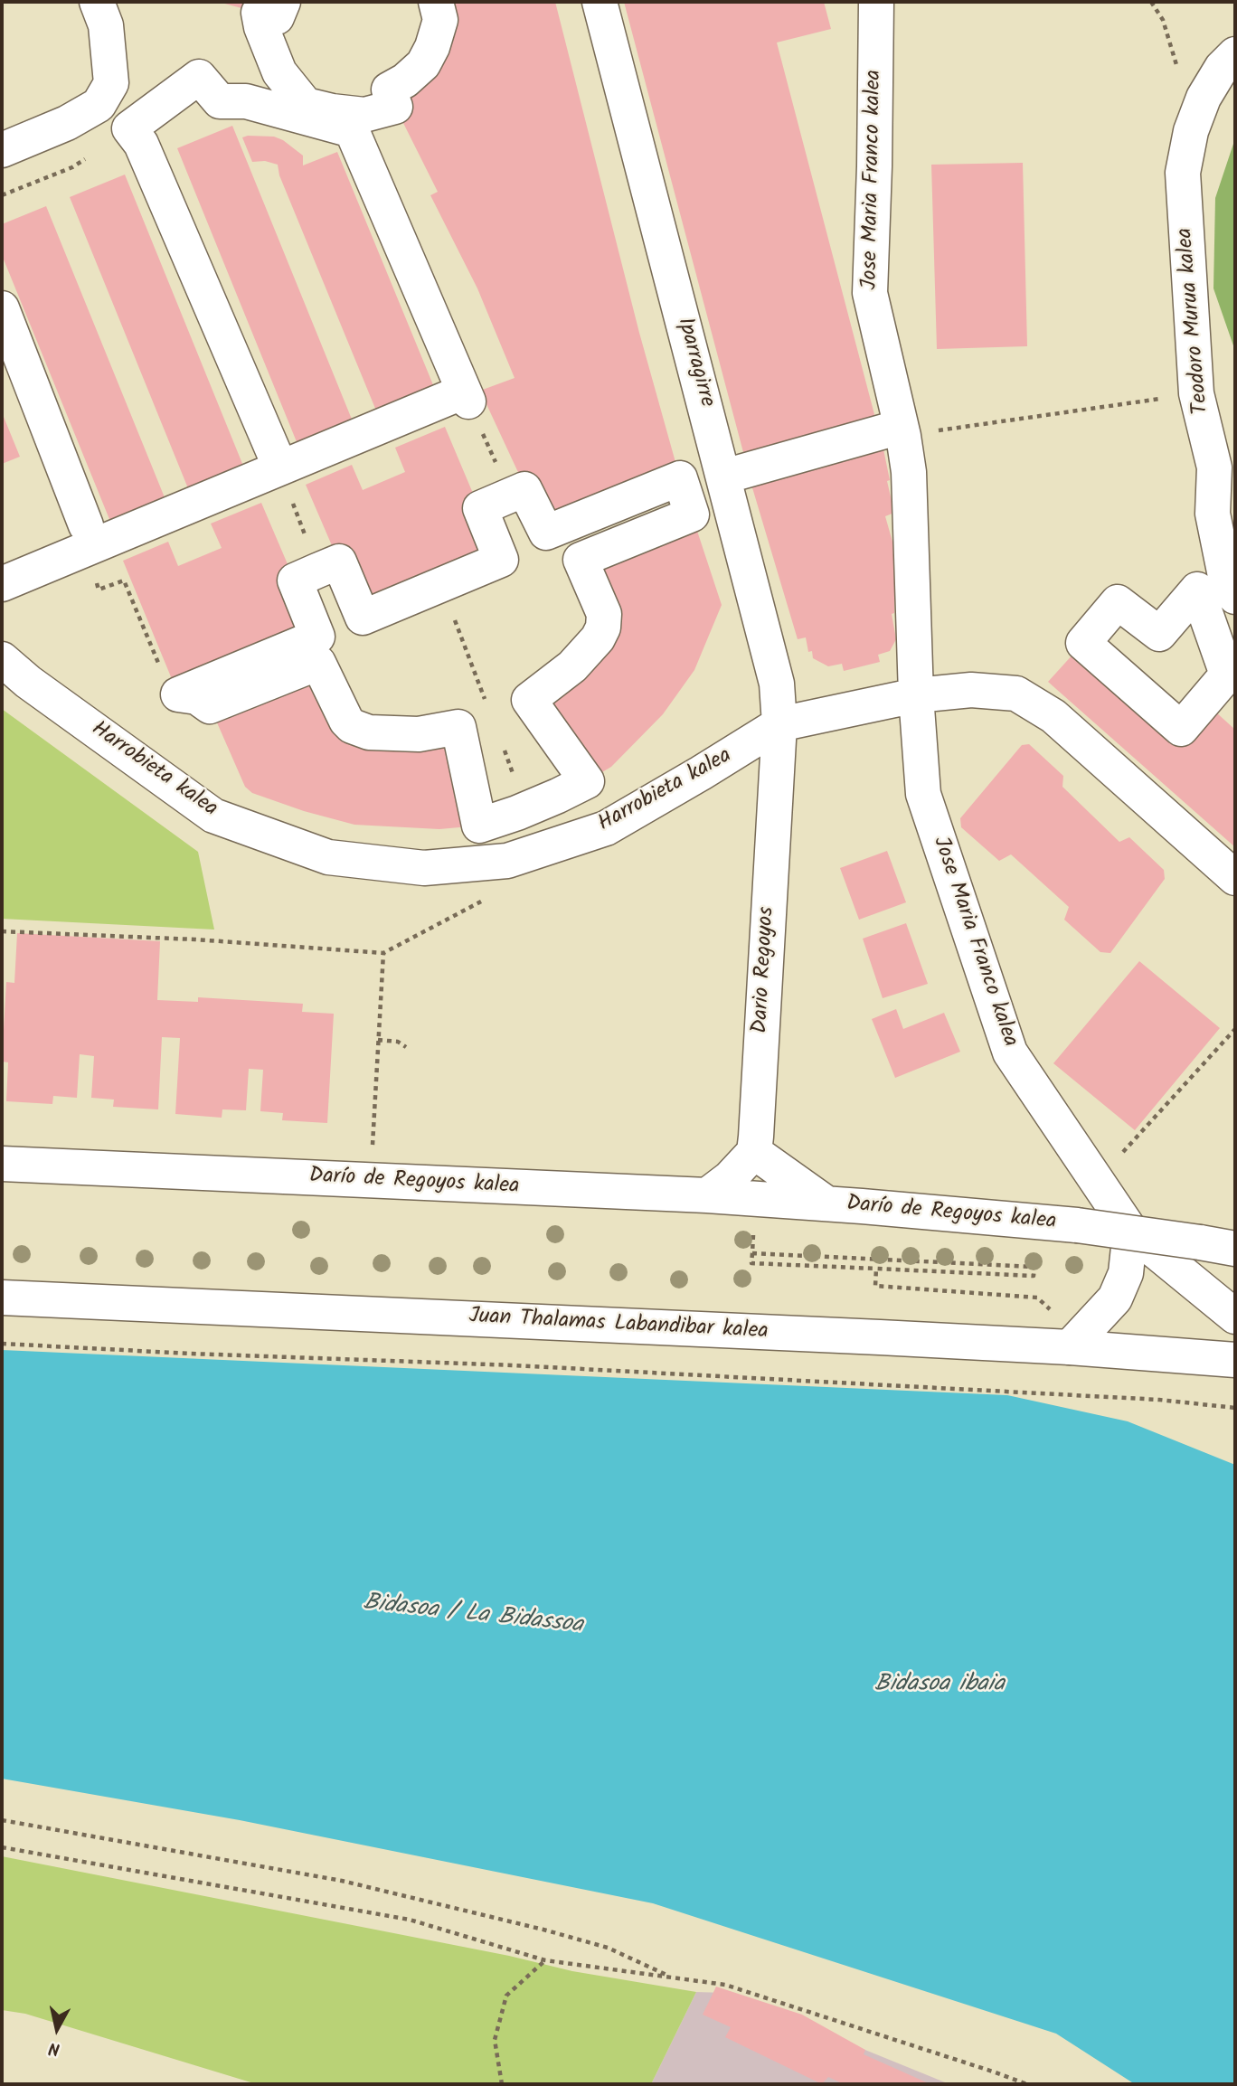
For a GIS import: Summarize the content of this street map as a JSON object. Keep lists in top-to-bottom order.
{
  "streets": {
    "street": [
      "Jose Maria Franco kalea",
      "Teodoro Murua kalea",
      "Iparragirre",
      "Harrobieta kalea",
      "Dario Regoyos",
      "Darío de Regoyos kalea",
      "Juan Thalamas Labandibar kalea"
    ]
  },
  "crossings": [
    ["Iparragirre", "Harrobieta kalea"],
    ["Iparragirre", "Dario Regoyos"],
    ["Harrobieta kalea", "Dario Regoyos"],
    ["Dario Regoyos", "Darío de Regoyos kalea"]
  ],
  "water": ["Bidasoa / La Bidassoa", "Bidasoa ibaia"],
  "north": "bottom"
}
